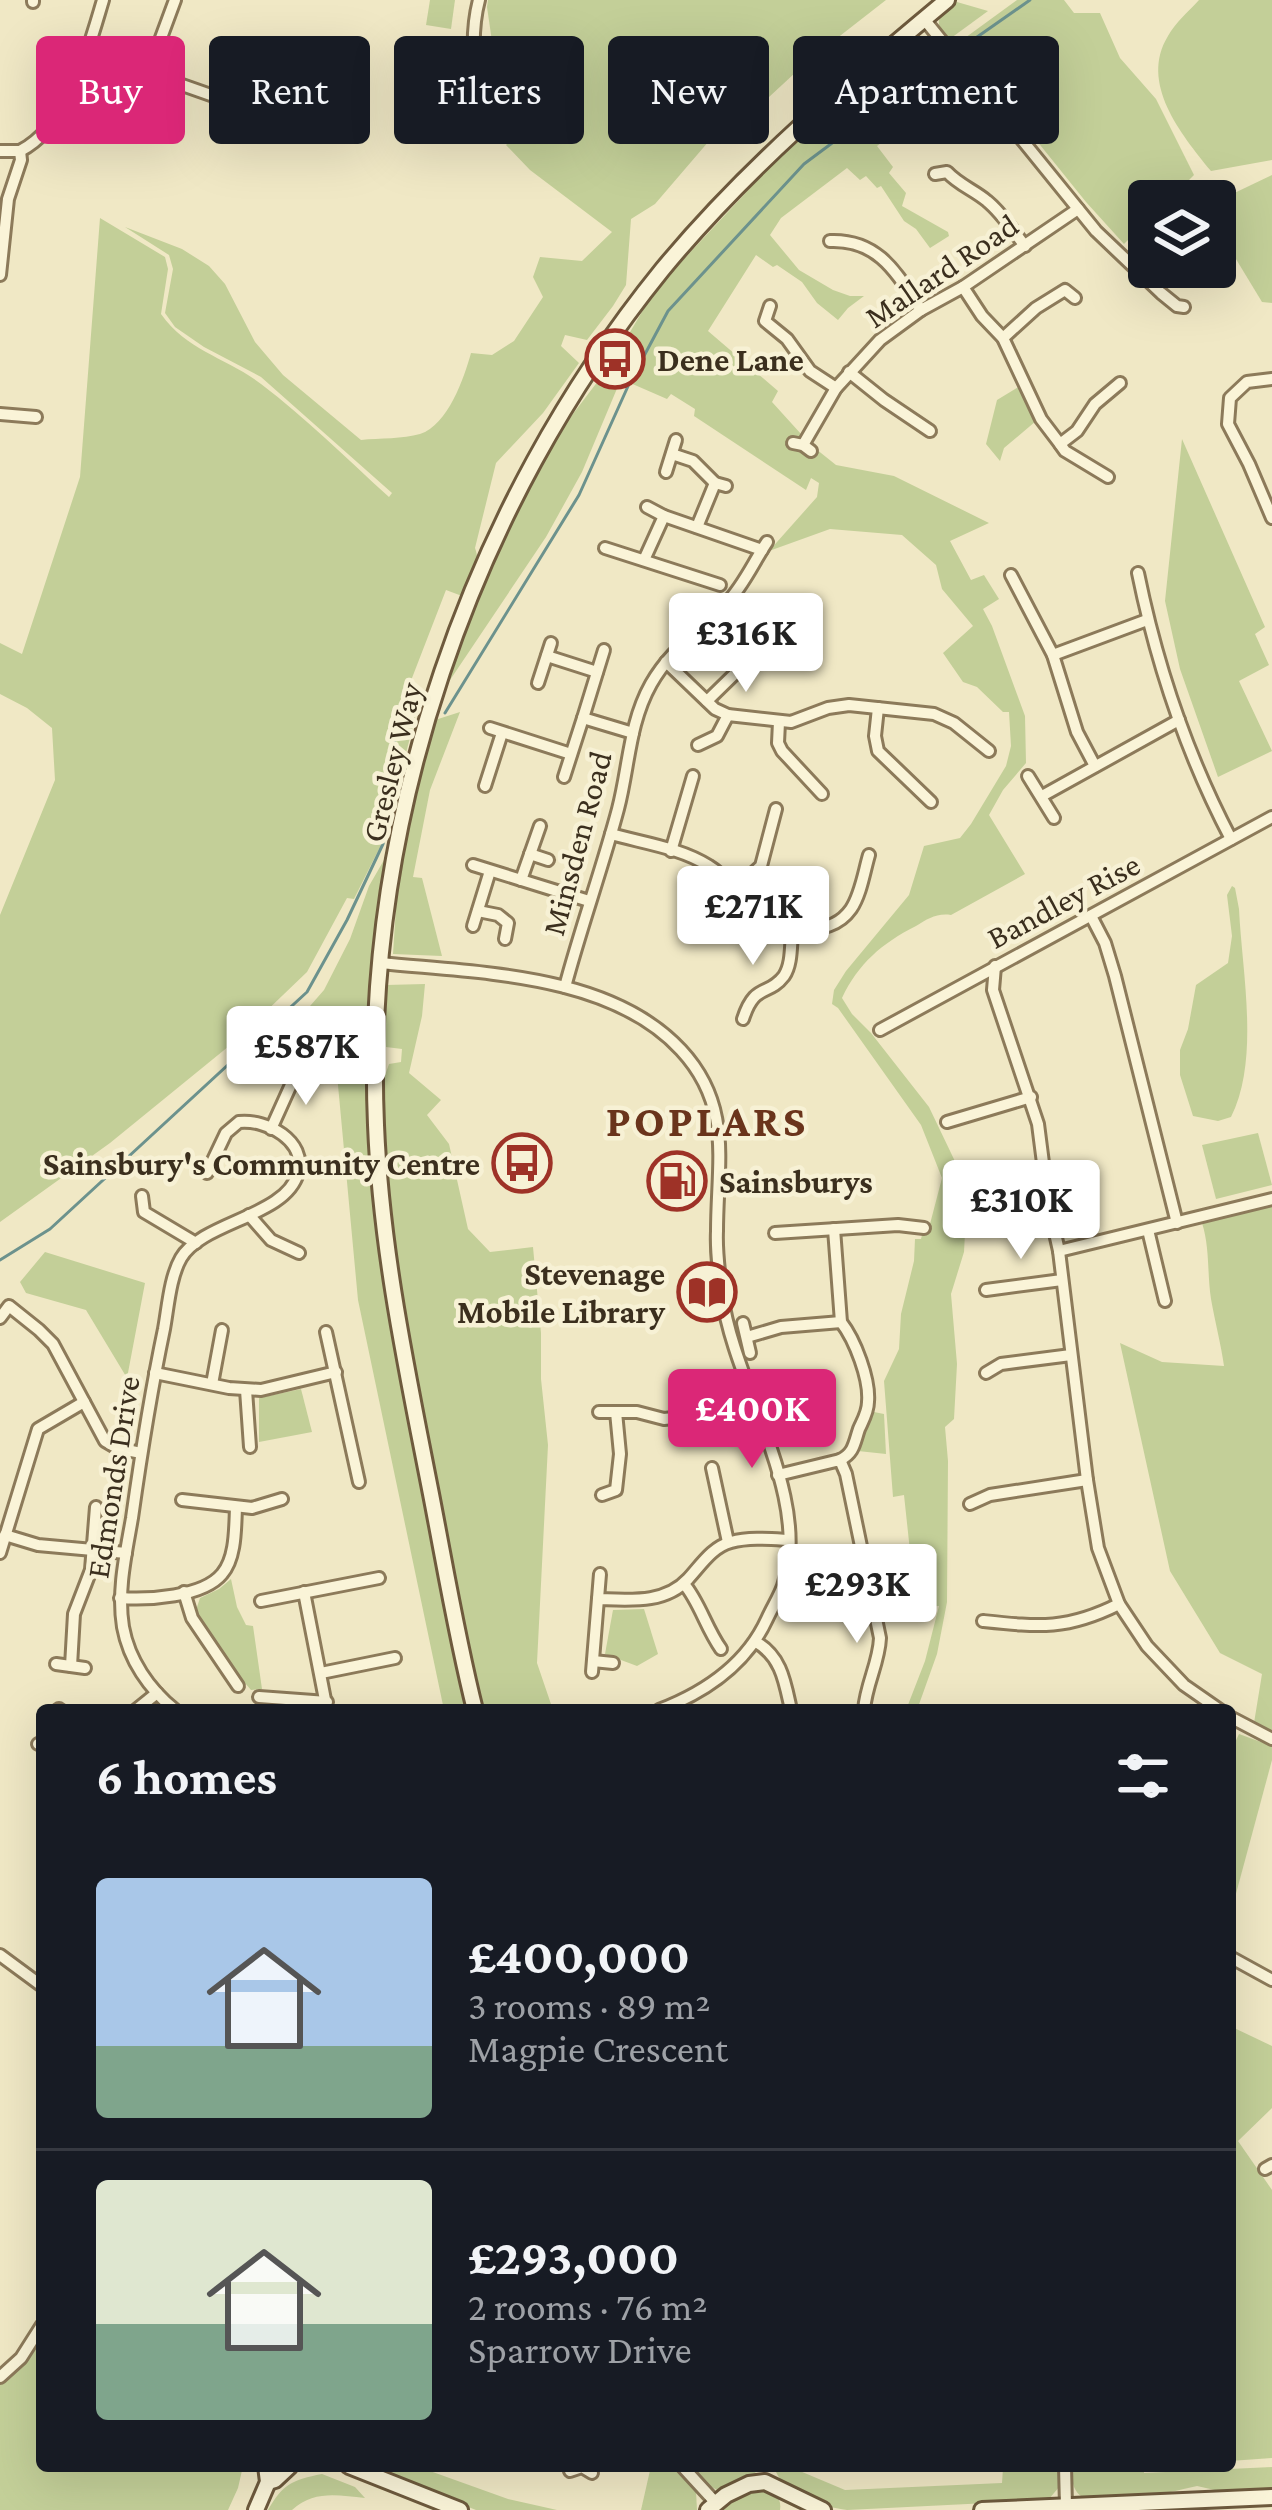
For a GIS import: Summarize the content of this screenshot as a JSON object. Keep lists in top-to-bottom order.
{
  "streets": {
    "street": [
      "Mallard Road",
      "Gresley Way",
      "Minsden Road",
      "Bandley Rise",
      "Edmonds Drive"
    ]
  },
  "districts": ["POPLARS"],
  "places": {
    "bus stop": ["Dene Lane", "Sainsbury's Community Centre"],
    "fuel station": ["Sainsburys"],
    "library": ["Stevenage Mobile Library"]
  },
  "page": {
    "chip": [
      "Buy",
      "Rent",
      "Filters",
      "New",
      "Apartment"
    ],
    "price": [
      "£316K",
      "£271K",
      "£587K",
      "£310K",
      "£400K",
      "£293K"
    ],
    "heading": "6 homes",
    "list": [
      {
        "name": "£400,000",
        "note": "3 rooms · 89 m² · Magpie Crescent"
      },
      {
        "name": "£293,000",
        "note": "2 rooms · 76 m² · Sparrow Drive"
      }
    ]
  }
}
